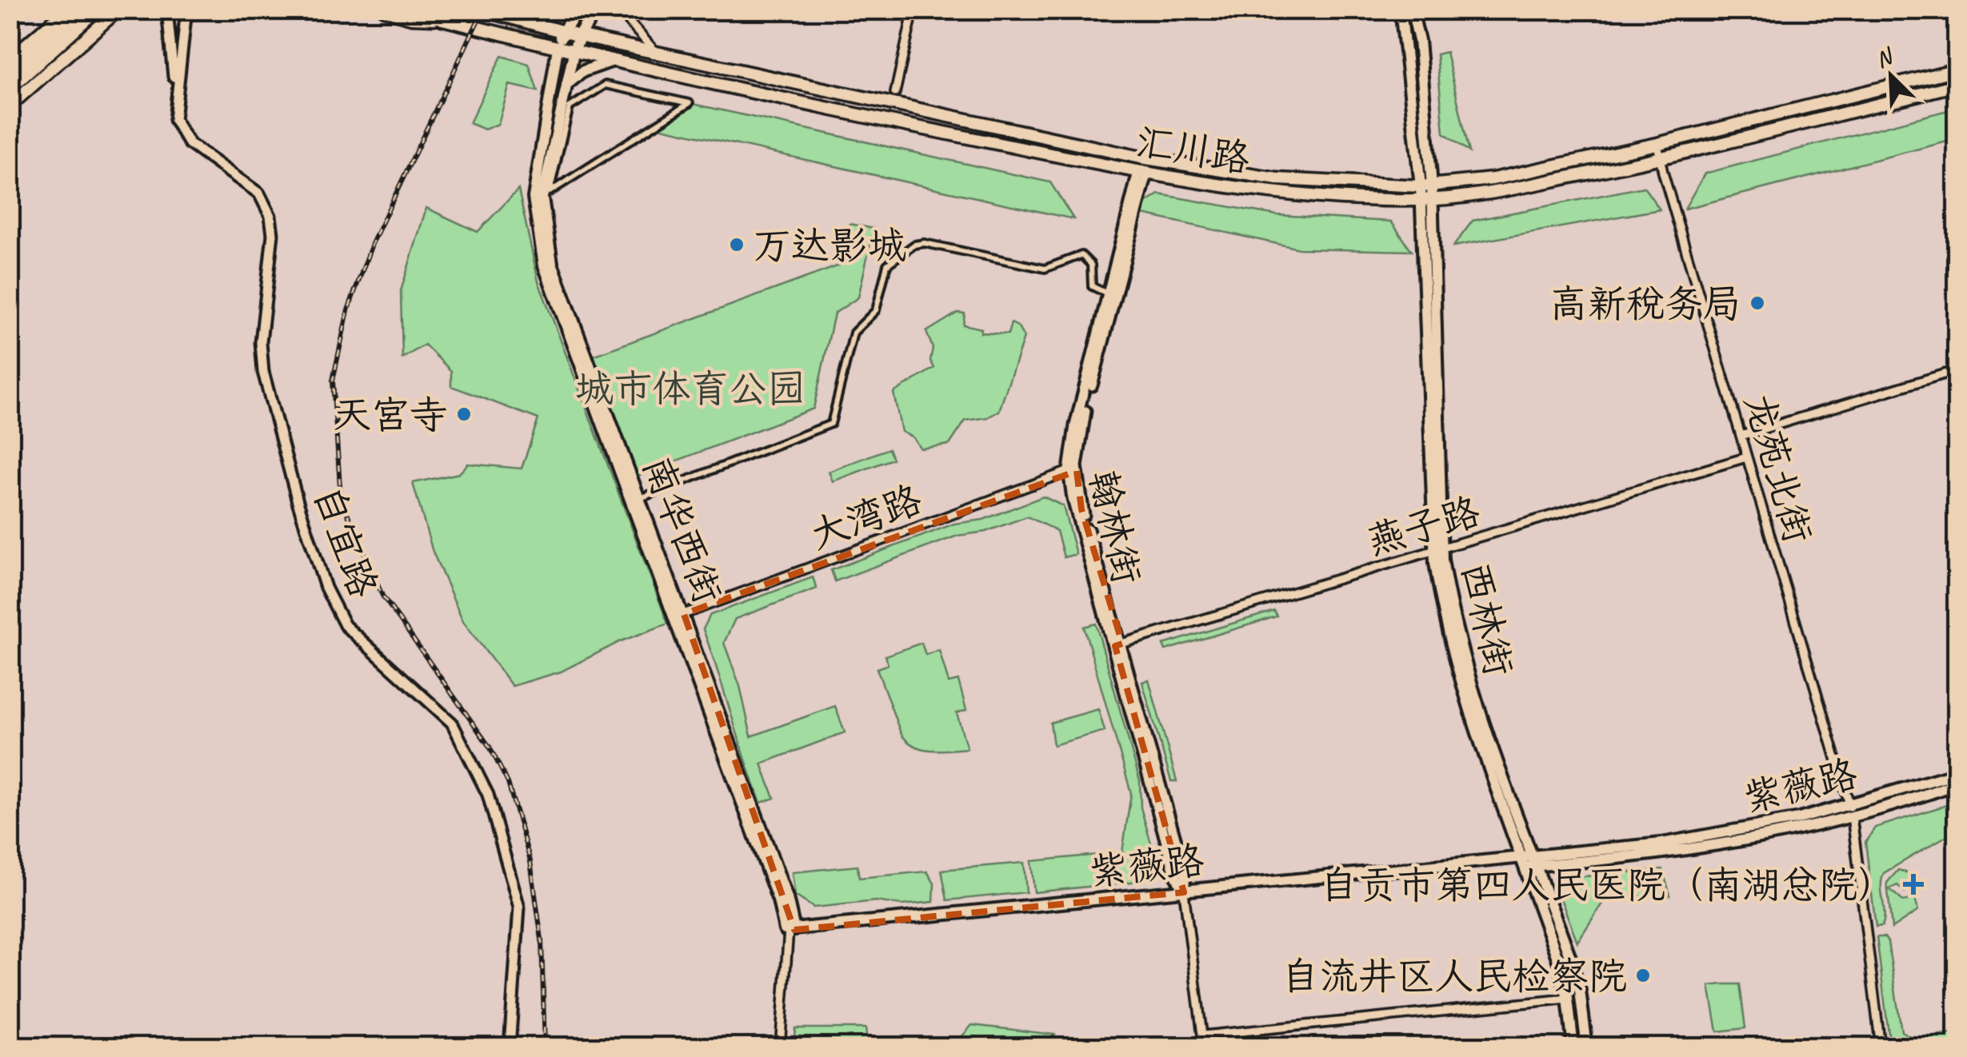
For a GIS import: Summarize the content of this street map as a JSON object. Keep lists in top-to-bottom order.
{
  "streets": {
    "main road": [
      "汇川路",
      "南华西街",
      "西林街",
      "紫薇路"
    ],
    "street": [
      "龙苑北街",
      "大湾路",
      "燕子路",
      "翰林街",
      "自宜路"
    ]
  },
  "crossings": [
    ["汇川路", "龙苑北街"],
    ["汇川路", "翰林街"],
    ["汇川路", "南华西街"],
    ["汇川路", "西林街"],
    ["龙苑北街", "燕子路"],
    ["龙苑北街", "紫薇路"],
    ["大湾路", "翰林街"],
    ["大湾路", "南华西街"],
    ["燕子路", "翰林街"],
    ["燕子路", "西林街"],
    ["翰林街", "紫薇路"],
    ["南华西街", "紫薇路"],
    ["西林街", "紫薇路"]
  ],
  "parks": ["城市体育公园"],
  "places": {
    "other": [
      "万达影城",
      "高新税务局",
      "天宫寺",
      "自流井区人民检察院"
    ],
    "health": ["自贡市第四人民医院（南湖总院）"]
  },
  "north": "top left"
}
